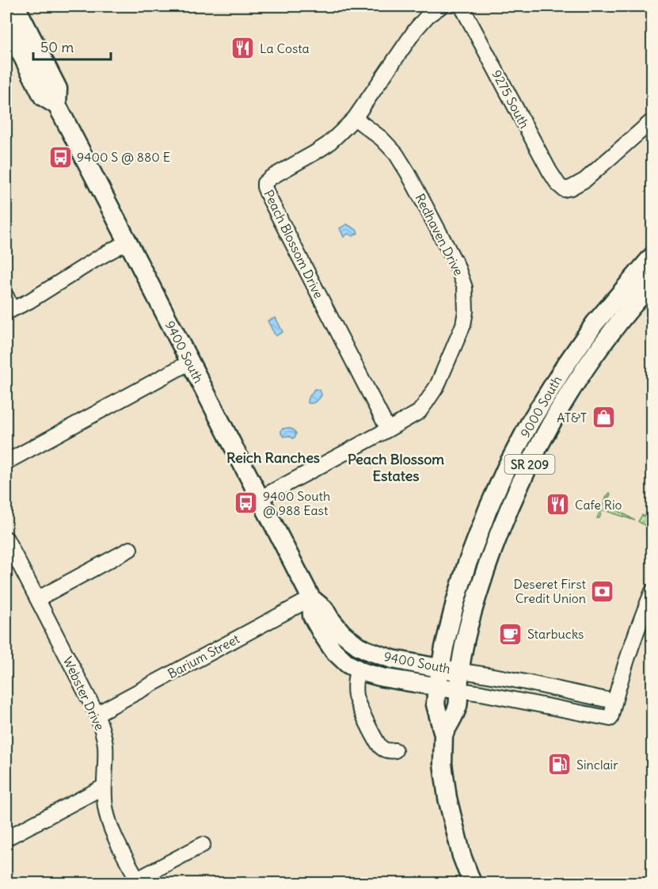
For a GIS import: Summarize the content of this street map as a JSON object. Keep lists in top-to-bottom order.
{
  "streets": {
    "main road": ["9400 South", "9000 South", "SR 209"],
    "street": [
      "9275 South",
      "Redhaven Drive",
      "Peach Blossom Drive",
      "Barium Street",
      "Webster Drive"
    ]
  },
  "crossings": [
    ["Redhaven Drive", "Peach Blossom Drive"],
    ["Redhaven Drive", "9400 South"],
    ["9400 South", "9000 South"],
    ["9400 South", "Barium Street"],
    ["Barium Street", "Webster Drive"]
  ],
  "districts": ["Reich Ranches", "Peach Blossom Estates"],
  "places": {
    "restaurant": ["La Costa", "Cafe Rio"],
    "bus stop": ["9400 S @ 880 E", "9400 South @ 988 East"],
    "shop": ["AT&T"],
    "bank": ["Deseret First Credit Union"],
    "cafe": ["Starbucks"],
    "fuel station": ["Sinclair"]
  },
  "scale_bar": "50 m"
}
